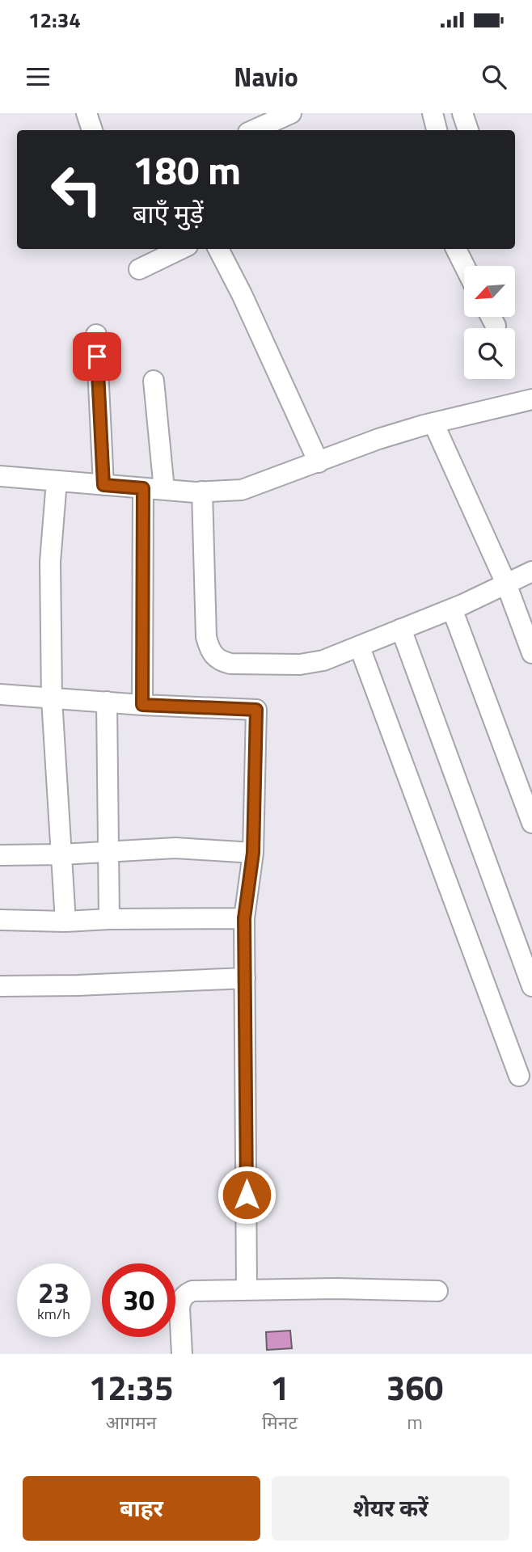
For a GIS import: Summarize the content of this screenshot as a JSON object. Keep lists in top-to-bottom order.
{
  "north": "bottom left",
  "page": {
    "status": "12:34",
    "header": "Navio",
    "turn": ["180 m", "बाएँ मुड़ें"],
    "speed": "23 km/h",
    "limit": "30",
    "eta": [
      "12:35",
      "आगमन",
      "1",
      "मिनट",
      "360",
      "m"
    ],
    "buttons": ["बाहर", "शेयर करें"]
  }
}
